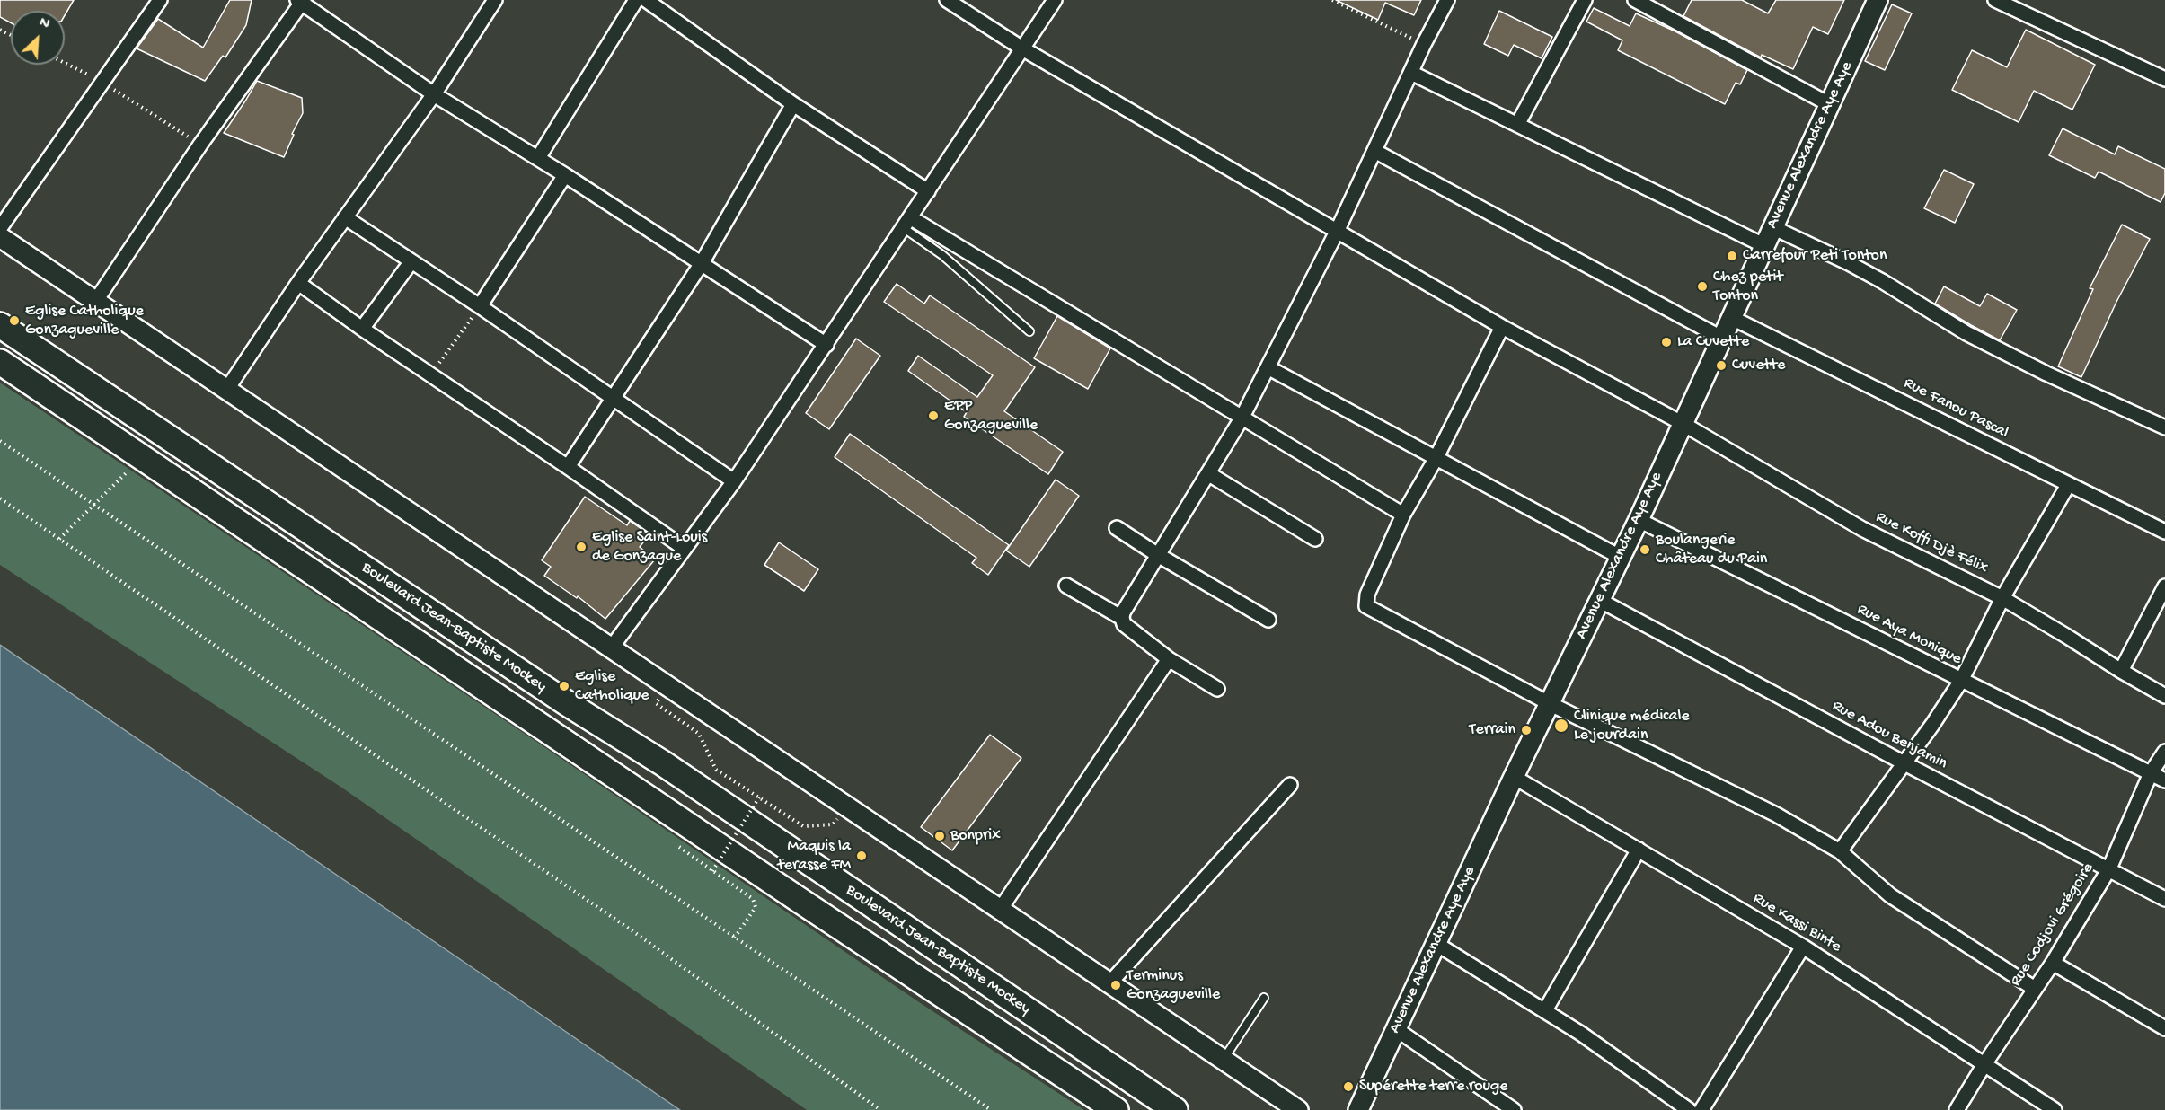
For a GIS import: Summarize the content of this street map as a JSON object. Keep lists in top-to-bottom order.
{
  "streets": {
    "highway": ["Boulevard Jean-Baptiste Mockey"],
    "street": [
      "Avenue Alexandre Aye Aye",
      "Rue Fanou Pascal",
      "Rue Koffi Djè Félix",
      "Rue Aya Monique",
      "Rue Adou Benjamin",
      "Rue Kassi Binte",
      "Rue Codjovi Grégoire"
    ]
  },
  "crossings": [
    ["Avenue Alexandre Aye Aye", "Rue Fanou Pascal"],
    ["Avenue Alexandre Aye Aye", "Rue Koffi Djè Félix"],
    ["Avenue Alexandre Aye Aye", "Rue Aya Monique"],
    ["Avenue Alexandre Aye Aye", "Rue Adou Benjamin"],
    ["Avenue Alexandre Aye Aye", "Rue Kassi Binte"],
    ["Rue Aya Monique", "Rue Codjovi Grégoire"],
    ["Rue Adou Benjamin", "Rue Codjovi Grégoire"],
    ["Rue Kassi Binte", "Rue Codjovi Grégoire"]
  ],
  "places": [
    "Carrefour Peti Tonton",
    "Chez petit Tonton",
    "Eglise Catholique Gonzagueville",
    "La Cuvette",
    "Cuvette",
    "EPP Gonzagueville",
    "Eglise Saint-Louis de Gonzague",
    "Boulangerie Château du Pain",
    "Eglise Catholique",
    "Clinique médicale Le jourdain",
    "Terrain",
    "Bonprix",
    "Maquis la terasse FM",
    "Terminus Gonzagueville",
    "Supérette terre rouge"
  ],
  "north": "top right"
}
